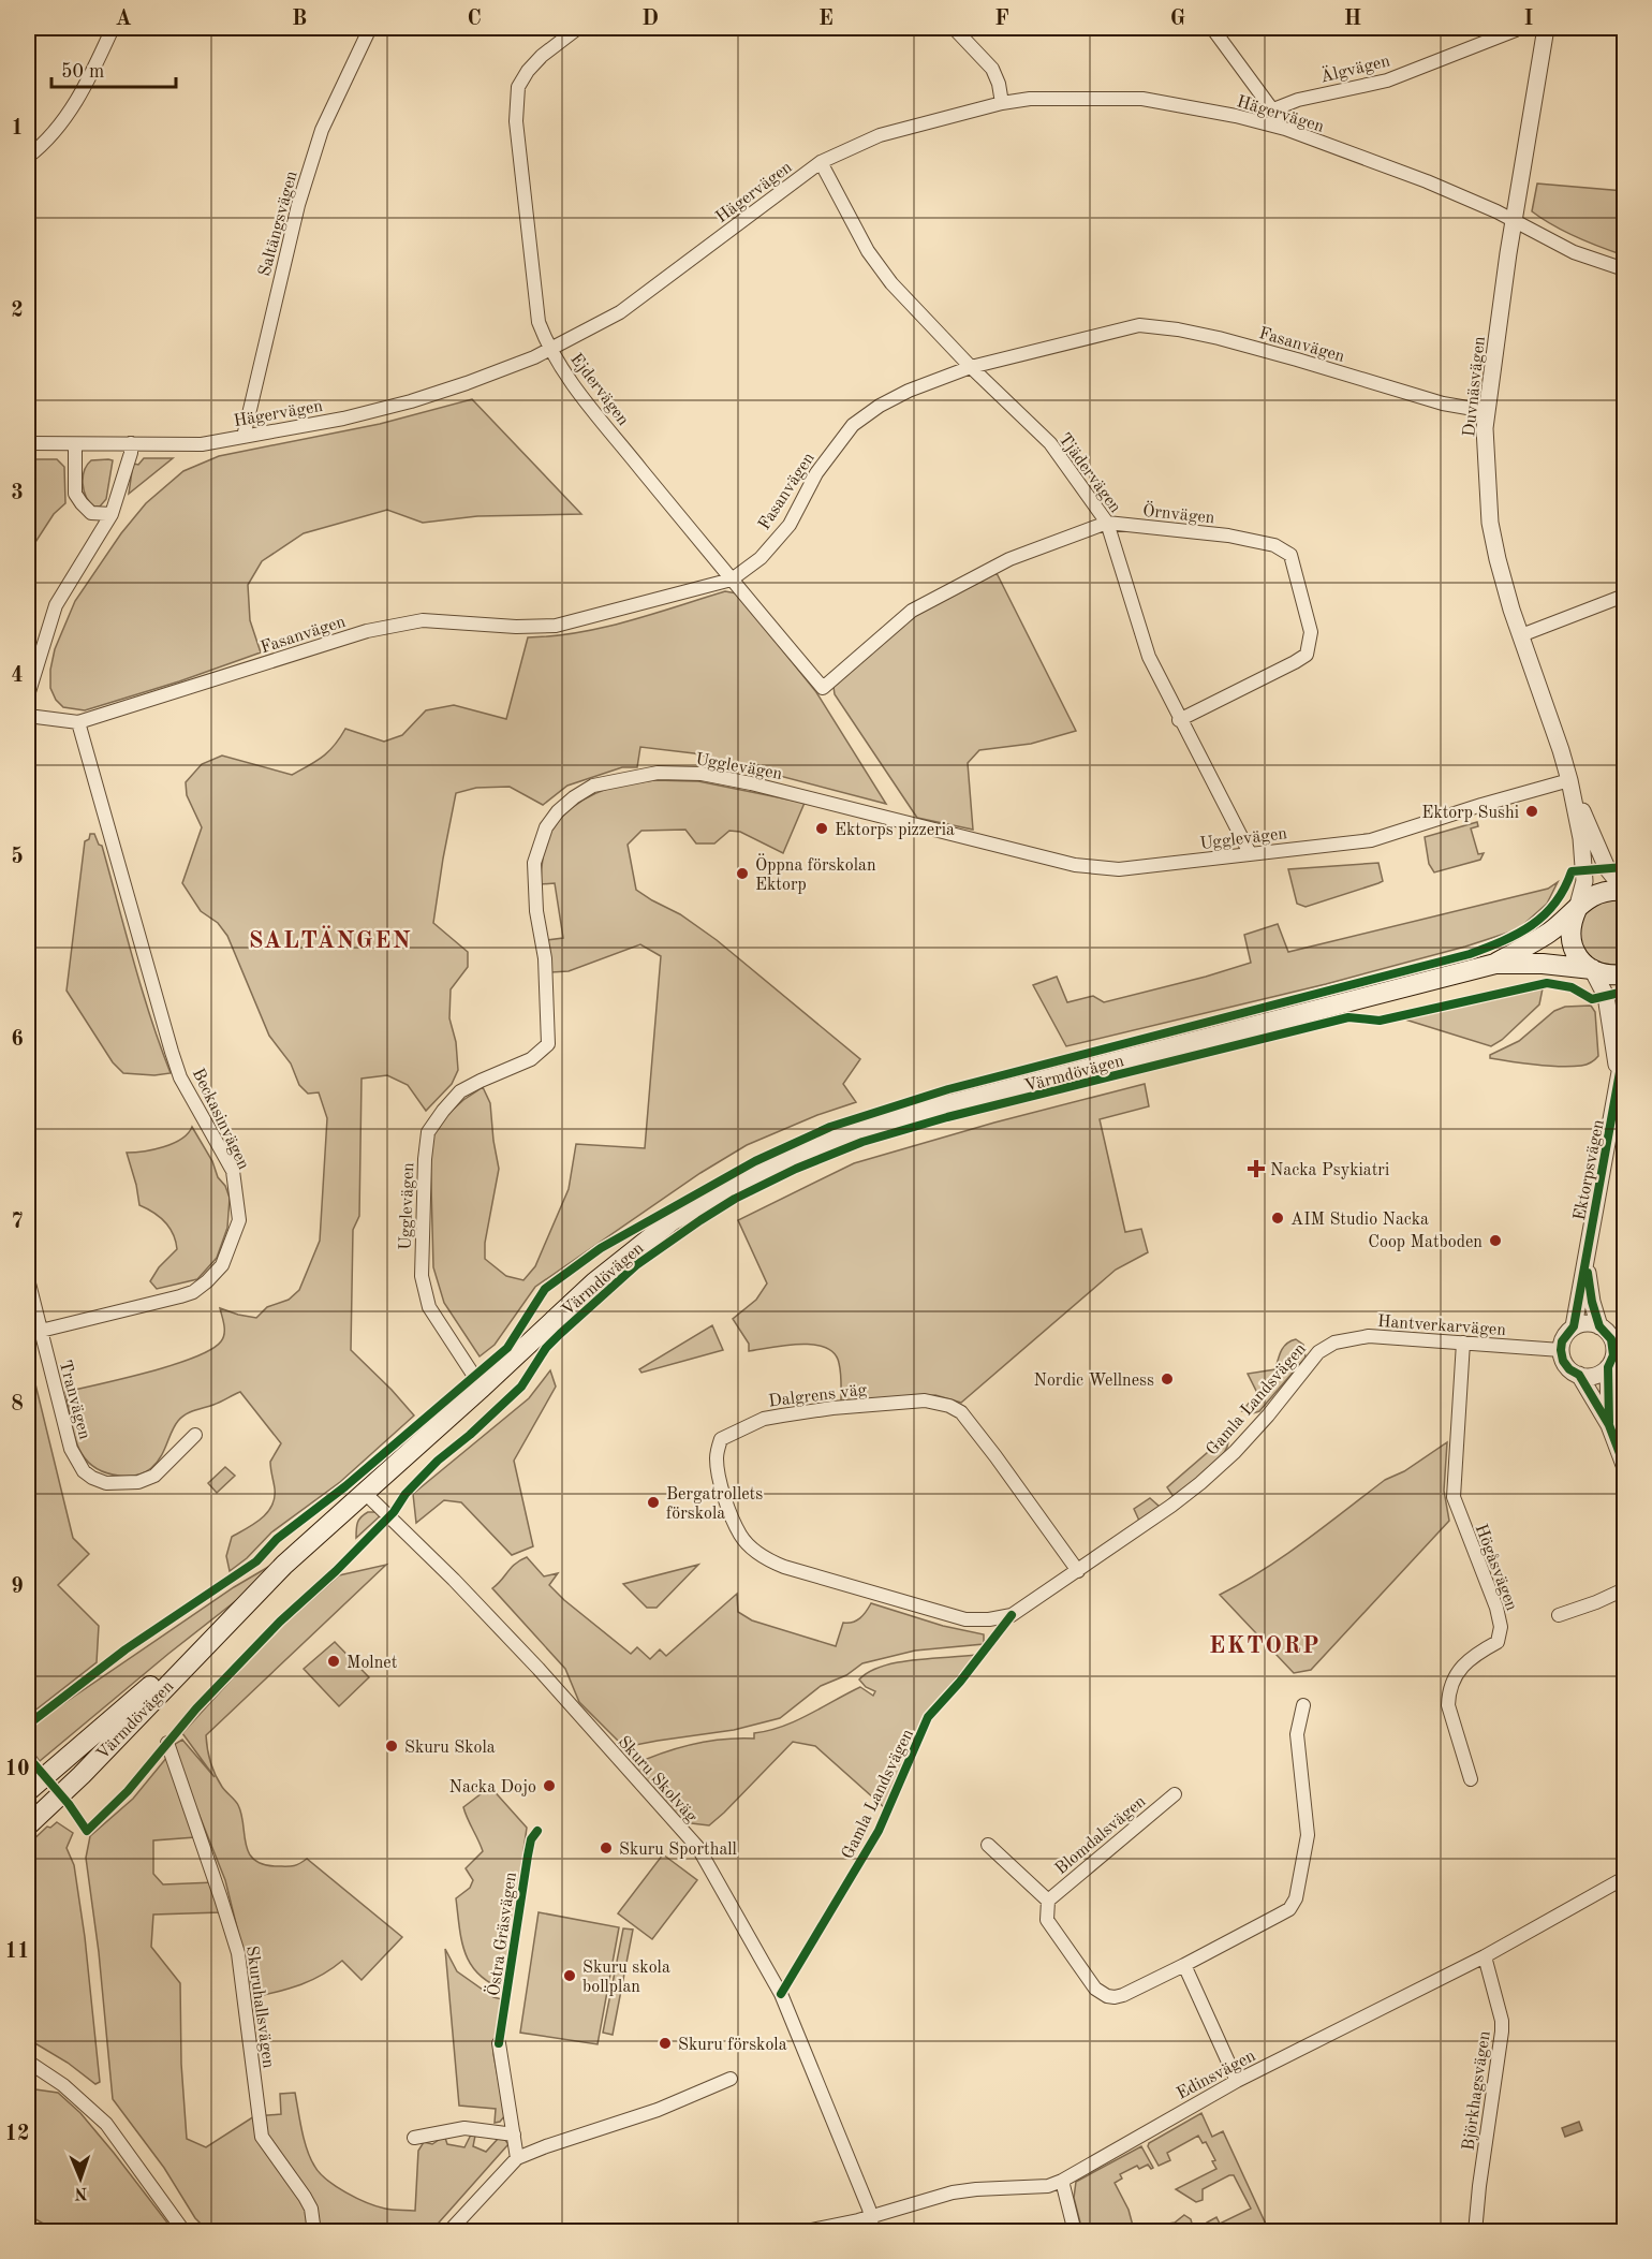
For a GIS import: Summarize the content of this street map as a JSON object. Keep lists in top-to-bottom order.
{
  "streets": {
    "main road": ["Värmdövägen"],
    "street": [
      "Älgvägen",
      "Hägervägen",
      "Saltängsvägen",
      "Fasanvägen",
      "Duvnäsvägen",
      "Ejdervägen",
      "Tjädervägen",
      "Örnvägen",
      "Ugglevägen",
      "Beckasinvägen",
      "Ektorpsvägen",
      "Hantverkarvägen",
      "Dalgrens väg",
      "Gamla Landsvägen",
      "Tranvägen",
      "Högåsvägen",
      "Skuru Skolväg",
      "Blomdalsvägen",
      "Skuruhallsvägen",
      "Edinsvägen",
      "Björkhagsvägen"
    ],
    "cycle path": ["Östra Gräsvägen"]
  },
  "crossings": [
    ["Hägervägen", "Saltängsvägen"],
    ["Hägervägen", "Duvnäsvägen"],
    ["Hägervägen", "Ejdervägen"],
    ["Hägervägen", "Tjädervägen"],
    ["Fasanvägen", "Duvnäsvägen"],
    ["Fasanvägen", "Ejdervägen"],
    ["Fasanvägen", "Tjädervägen"],
    ["Fasanvägen", "Beckasinvägen"],
    ["Duvnäsvägen", "Ugglevägen"],
    ["Duvnäsvägen", "Värmdövägen"],
    ["Ejdervägen", "Örnvägen"],
    ["Tjädervägen", "Örnvägen"],
    ["Tjädervägen", "Ugglevägen"],
    ["Ugglevägen", "Värmdövägen"],
    ["Värmdövägen", "Ektorpsvägen"],
    ["Värmdövägen", "Skuru Skolväg"],
    ["Beckasinvägen", "Tranvägen"],
    ["Ektorpsvägen", "Hantverkarvägen"],
    ["Hantverkarvägen", "Gamla Landsvägen"],
    ["Hantverkarvägen", "Högåsvägen"],
    ["Dalgrens väg", "Gamla Landsvägen"],
    ["Skuru Skolväg", "Edinsvägen"],
    ["Edinsvägen", "Björkhagsvägen"]
  ],
  "districts": ["SALTÄNGEN", "EKTORP"],
  "places": {
    "other": [
      "Ektorp Sushi",
      "Ektorps pizzeria",
      "Öppna förskolan Ektorp",
      "AIM Studio Nacka",
      "Coop Matboden",
      "Nordic Wellness",
      "Bergatrollets förskola",
      "Molnet",
      "Skuru Skola",
      "Nacka Dojo",
      "Skuru Sporthall",
      "Skuru skola bollplan",
      "Skuru förskola"
    ],
    "health": ["Nacka Psykiatri"]
  },
  "scale_bar": "50 m",
  "north": "bottom",
  "grid": {
    "columns": [
      "A",
      "B",
      "C",
      "D",
      "E",
      "F",
      "G",
      "H",
      "I"
    ],
    "rows": [
      "1",
      "2",
      "3",
      "4",
      "5",
      "6",
      "7",
      "8",
      "9",
      "10",
      "11",
      "12"
    ]
  }
}
